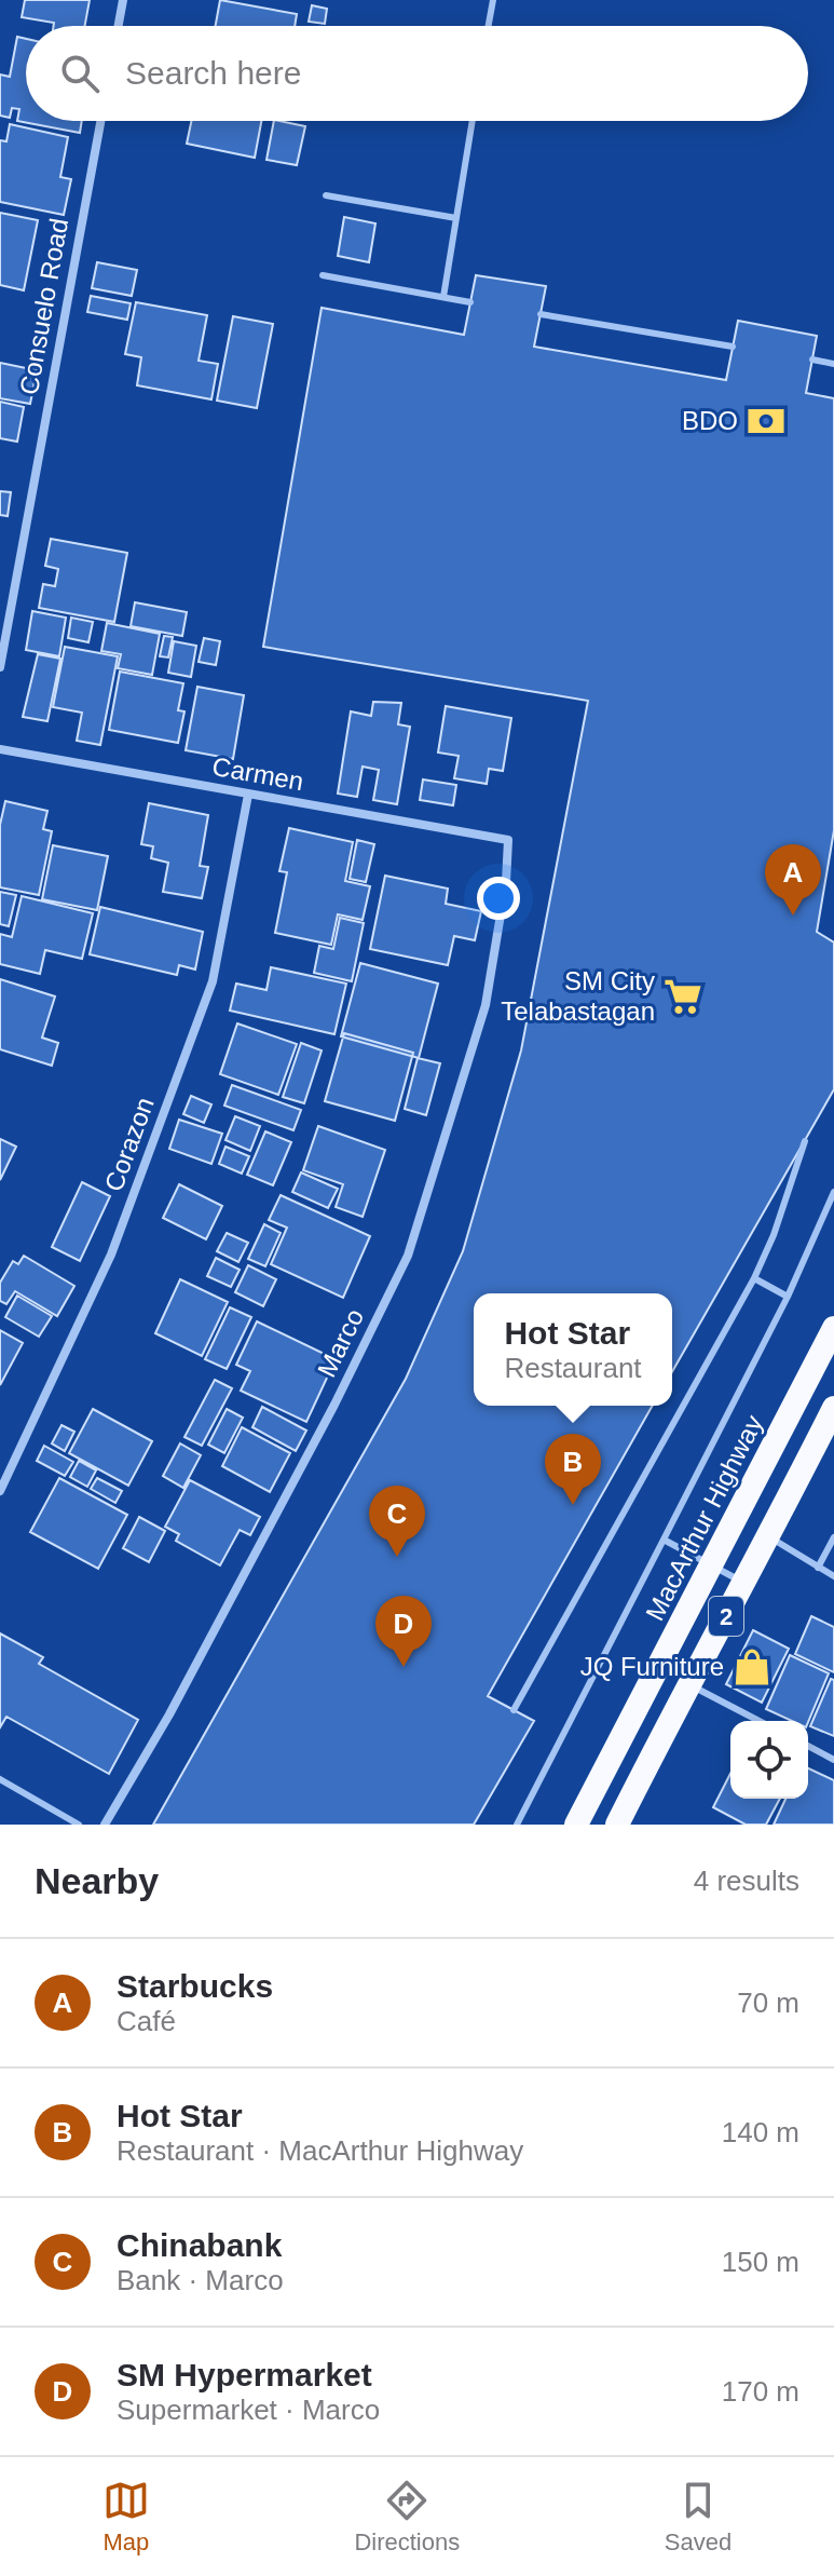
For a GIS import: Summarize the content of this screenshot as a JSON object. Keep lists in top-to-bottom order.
{
  "streets": {
    "highway": ["MacArthur Highway", "2"],
    "street": [
      "Consuelo Road",
      "Carmen",
      "Corazon",
      "Marco"
    ]
  },
  "crossings": [
    ["Carmen", "Corazon"],
    ["Carmen", "Marco"]
  ],
  "places": {
    "bank": ["BDO"],
    "supermarket": ["SM City Telabastagan"],
    "shop": ["JQ Furniture"]
  },
  "page": {
    "search": "Search here",
    "pins": [
      "A",
      "B",
      "C",
      "D"
    ],
    "popup": ["Hot Star", "Restaurant"],
    "heading": ["Nearby", "4 results"],
    "list": [
      {
        "mark": "A",
        "name": "Starbucks",
        "note": "Café",
        "value": "70 m"
      },
      {
        "mark": "B",
        "name": "Hot Star",
        "note": "Restaurant · MacArthur Highway",
        "value": "140 m"
      },
      {
        "mark": "C",
        "name": "Chinabank",
        "note": "Bank · Marco",
        "value": "150 m"
      },
      {
        "mark": "D",
        "name": "SM Hypermarket",
        "note": "Supermarket · Marco",
        "value": "170 m"
      }
    ],
    "nav": ["Map", "Directions", "Saved"]
  }
}
